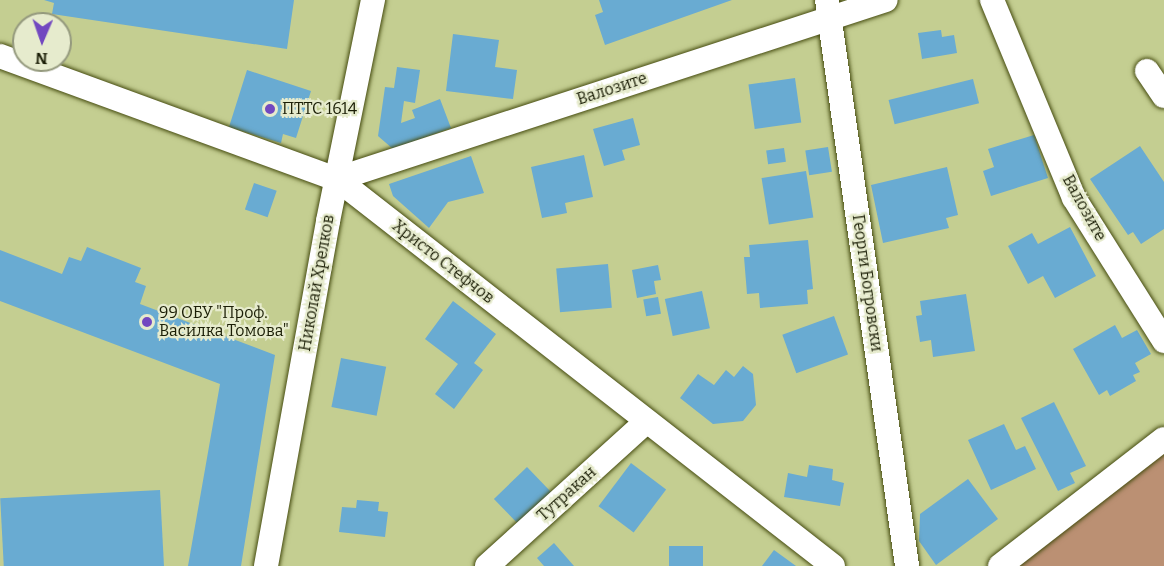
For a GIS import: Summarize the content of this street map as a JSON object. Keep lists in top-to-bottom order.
{
  "streets": {
    "street": [
      "Валозите",
      "Христо Стефчов",
      "Николай Хрелков",
      "Георги Богровски",
      "Тутракан"
    ]
  },
  "crossings": [
    ["Валозите", "Христо Стефчов"],
    ["Валозите", "Николай Хрелков"],
    ["Валозите", "Георги Богровски"],
    ["Христо Стефчов", "Николай Хрелков"],
    ["Христо Стефчов", "Тутракан"]
  ],
  "places": ["ПТТС 1614", "99 ОБУ \"Проф. Василка Томова\""],
  "north": "bottom"
}
